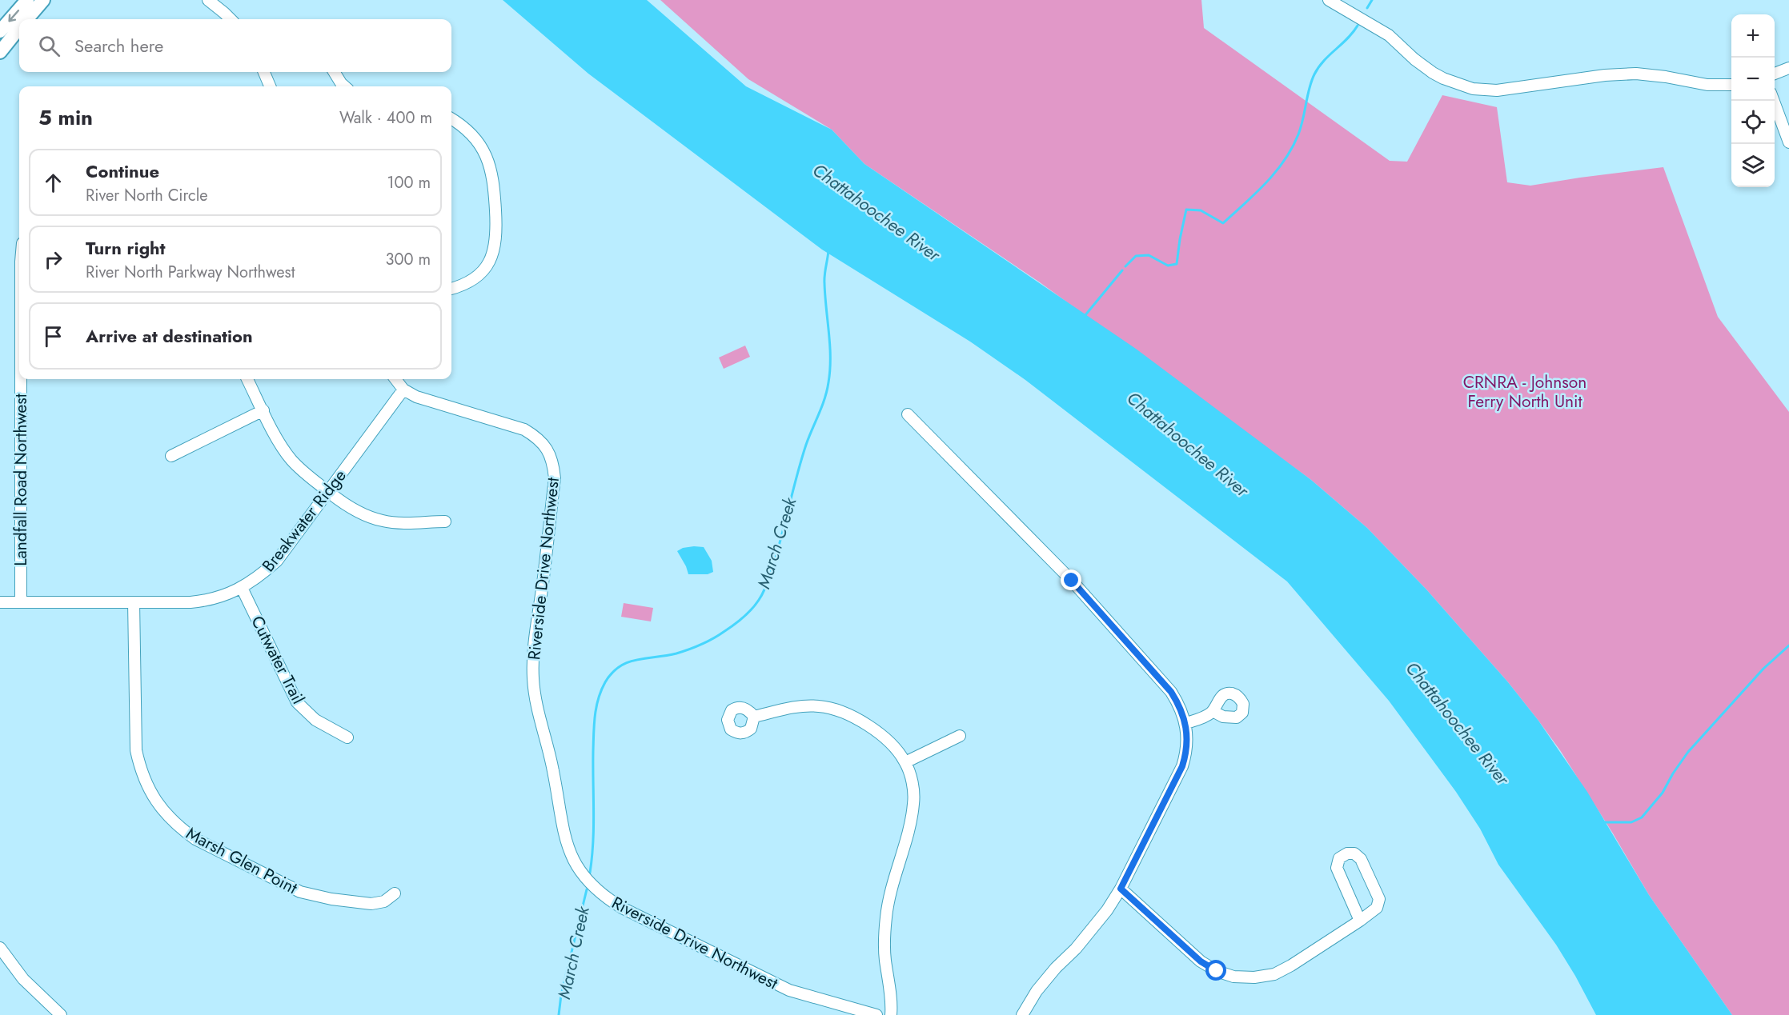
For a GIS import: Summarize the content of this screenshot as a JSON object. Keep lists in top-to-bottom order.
{
  "streets": {
    "street": [
      "Landfall Road Northwest",
      "Breakwater Ridge",
      "Riverside Drive Northwest",
      "Cutwater Trail",
      "Marsh Glen Point"
    ]
  },
  "crossings": [
    ["Landfall Road Northwest", "Breakwater Ridge"],
    ["Breakwater Ridge", "Riverside Drive Northwest"],
    ["Breakwater Ridge", "Cutwater Trail"],
    ["Breakwater Ridge", "Marsh Glen Point"]
  ],
  "water": ["Chattahoochee River", "March Creek"],
  "parks": ["CRNRA - Johnson Ferry North Unit"],
  "page": {
    "map_buttons": ["+", "−"],
    "search": "Search here",
    "heading": ["5 min", "Walk · 400 m"],
    "list": [
      ["Continue", "River North Circle", "100 m"],
      ["Turn right", "River North Parkway Northwest", "300 m"],
      "Arrive at destination"
    ]
  }
}
